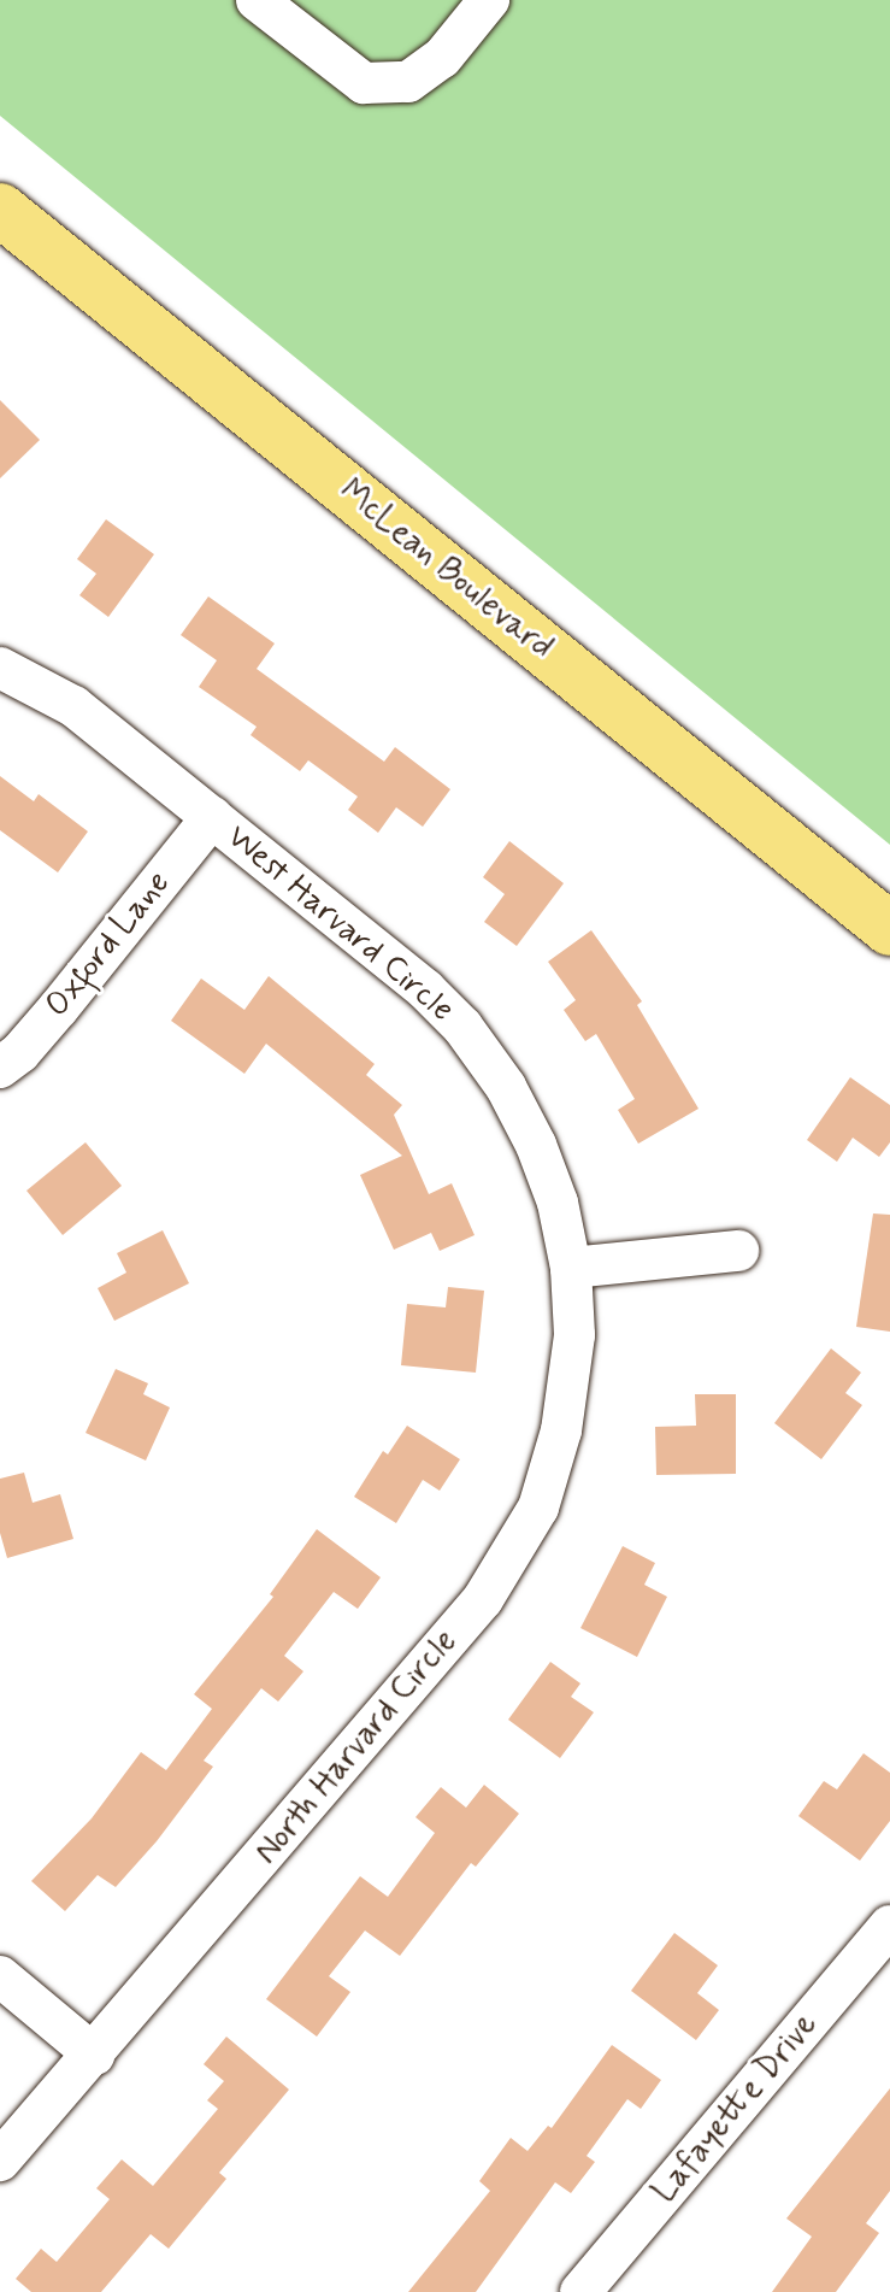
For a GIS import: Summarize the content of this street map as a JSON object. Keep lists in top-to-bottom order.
{
  "streets": {
    "main road": ["McLean Boulevard"],
    "street": [
      "West Harvard Circle",
      "Oxford Lane",
      "North Harvard Circle",
      "Lafayette Drive"
    ]
  },
  "crossings": [
    ["West Harvard Circle", "Oxford Lane"],
    ["West Harvard Circle", "North Harvard Circle"]
  ]
}
